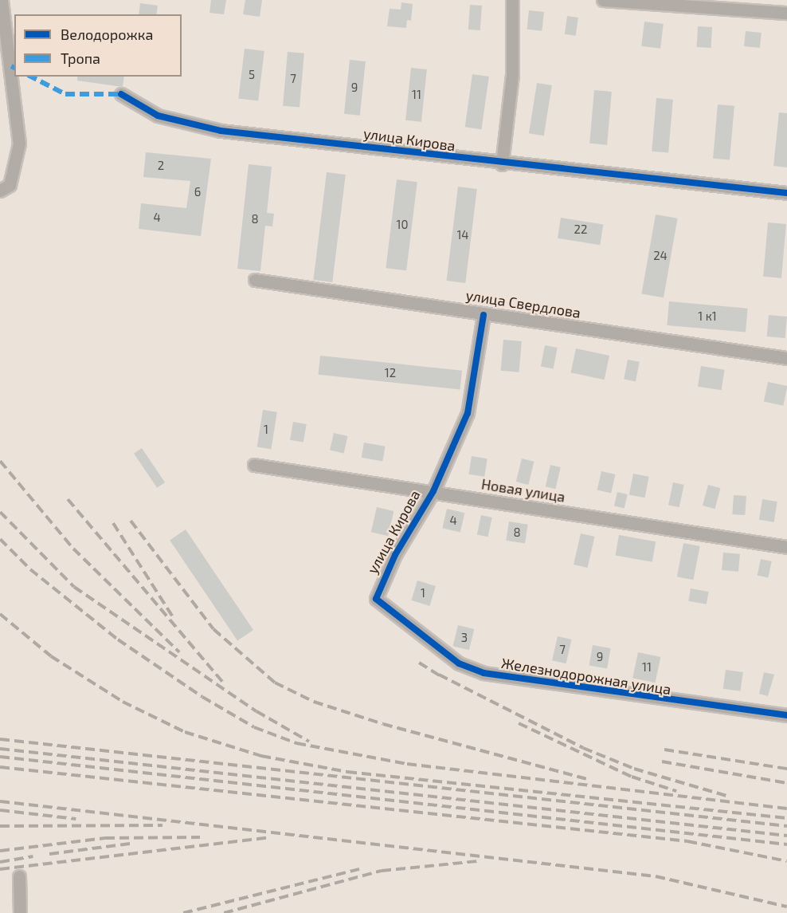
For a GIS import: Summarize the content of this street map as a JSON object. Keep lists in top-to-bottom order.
{
  "streets": {
    "street": [
      "улица Кирова",
      "улица Свердлова",
      "Новая улица",
      "Железнодорожная улица"
    ]
  },
  "crossings": [
    ["улица Кирова", "улица Свердлова"],
    ["улица Кирова", "Новая улица"],
    ["улица Кирова", "Железнодорожная улица"]
  ],
  "house_numbers": [
    "5",
    "7",
    "9",
    "11",
    "2",
    "6",
    "4",
    "8",
    "10",
    "22",
    "14",
    "24",
    "1 к1",
    "12",
    "1",
    "4",
    "8",
    "1",
    "3",
    "7",
    "9",
    "11"
  ],
  "legend": ["Велодорожка", "Тропа"]
}
